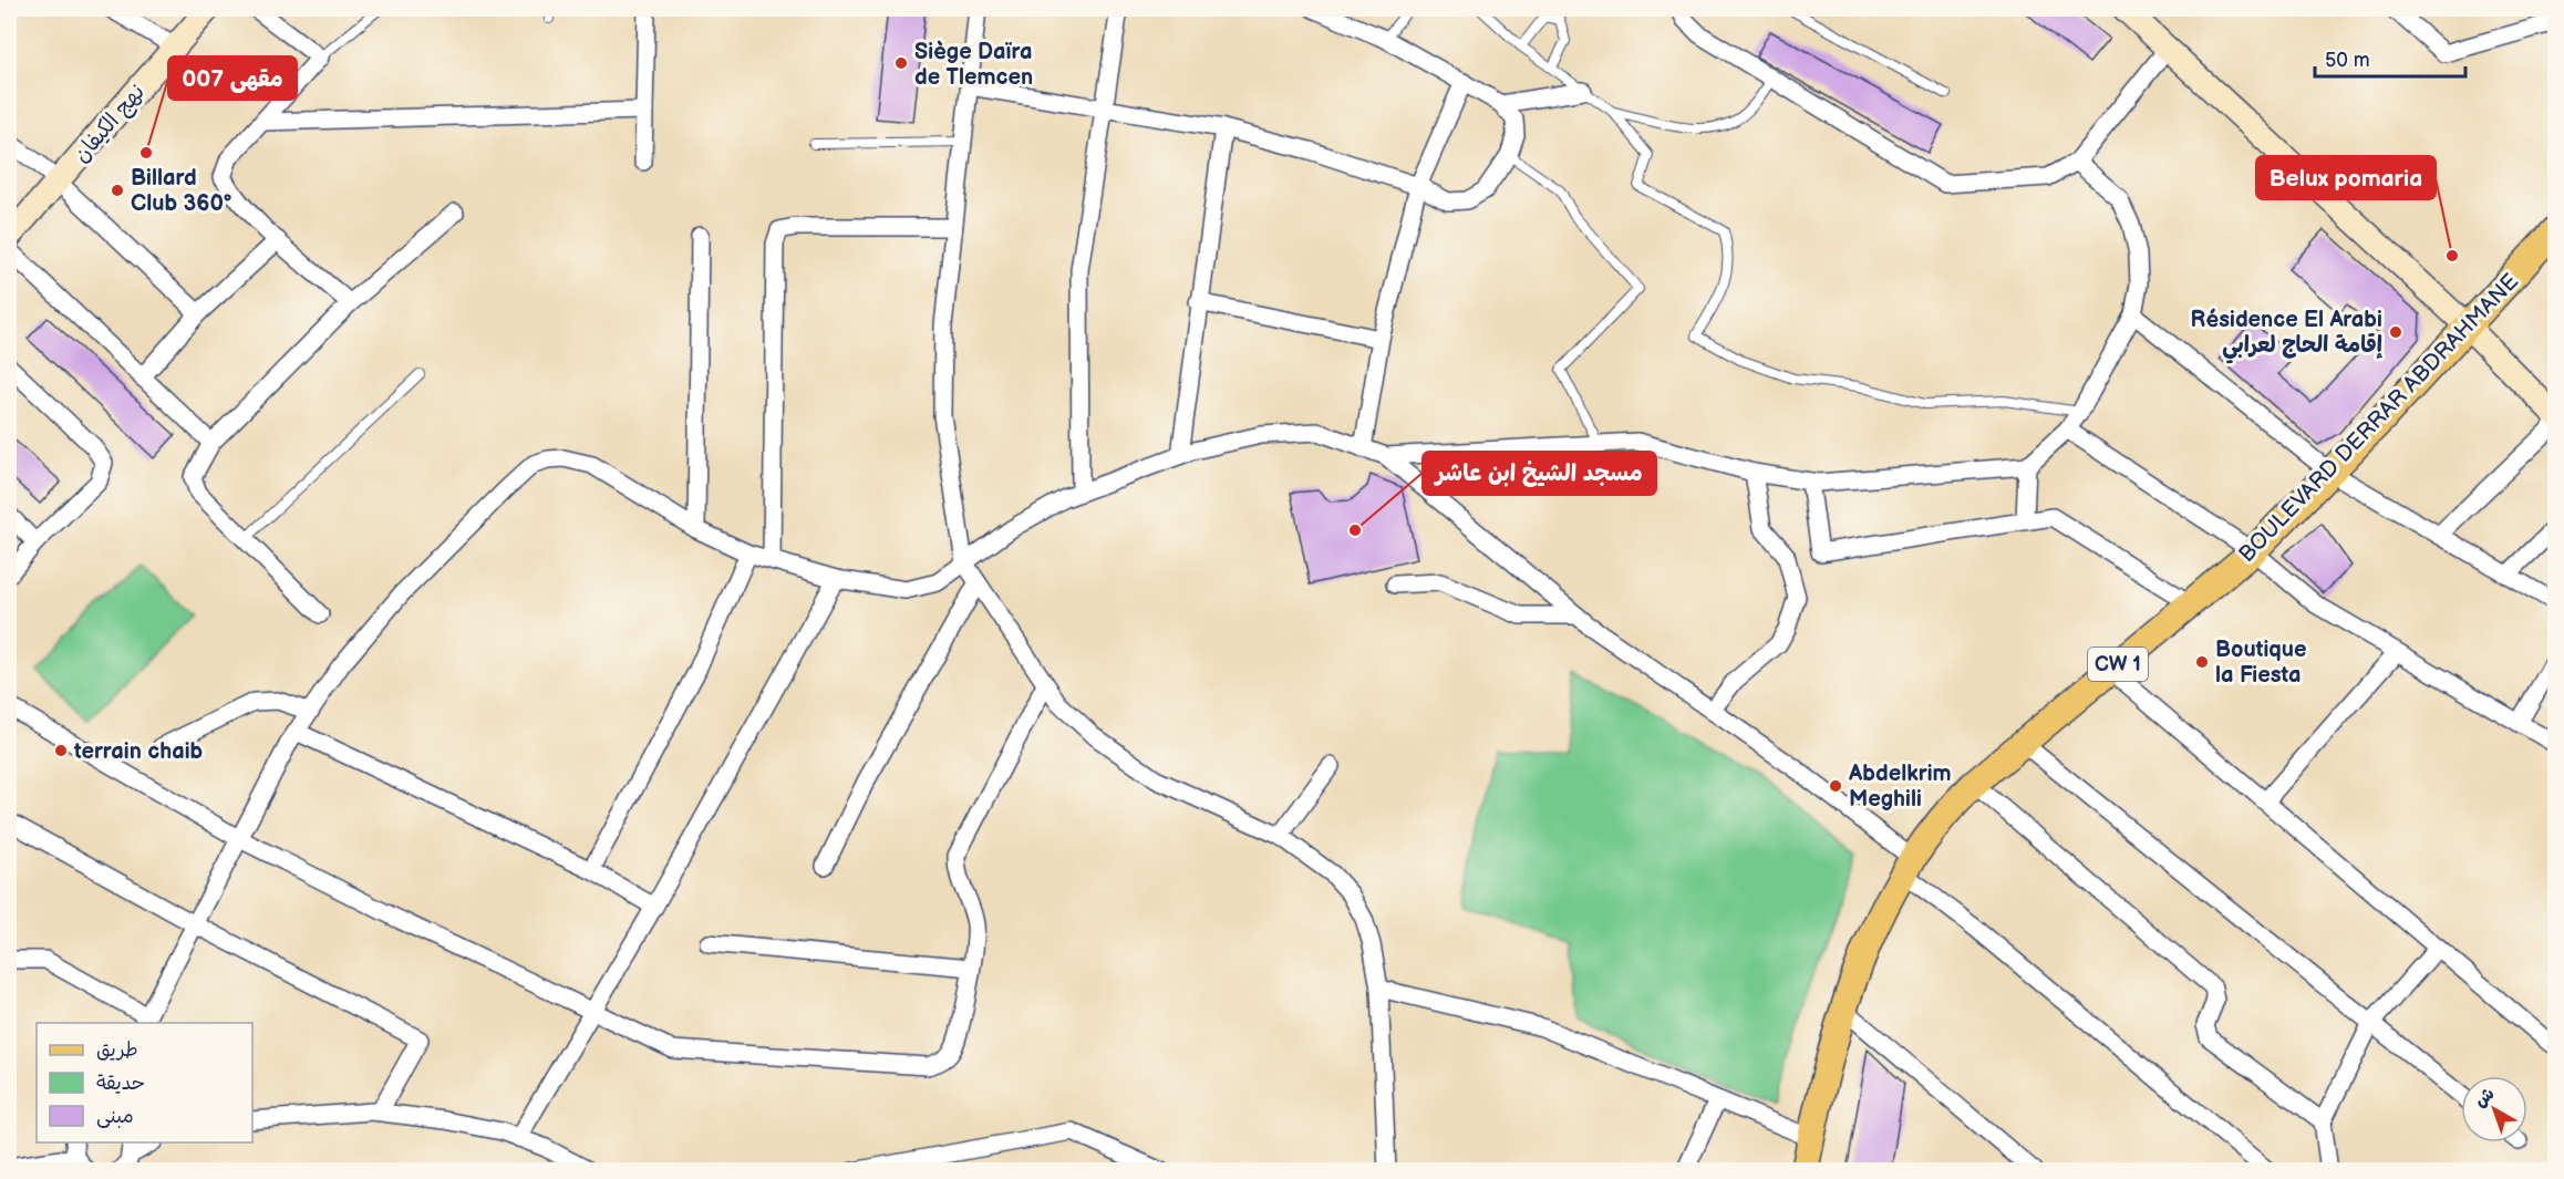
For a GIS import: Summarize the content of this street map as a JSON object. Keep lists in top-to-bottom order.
{
  "streets": {
    "main road": ["نهج الكيفان", "BOULEVARD DERRAR ABDRAHMANE", "CW 1"]
  },
  "places": [
    "Siège Daïra de Tlemcen",
    "مقهى 007",
    "Billard Club 360°",
    "Belux pomaria",
    "Résidence El Arabi إقامة الحاج لعرابي",
    "مسجد الشيخ ابن عاشر",
    "Boutique la Fiesta",
    "terrain chaib",
    "Abdelkrim Meghili"
  ],
  "legend": ["طريق", "حديقة", "مبنى"],
  "scale_bar": "50 m",
  "north": "top left"
}
